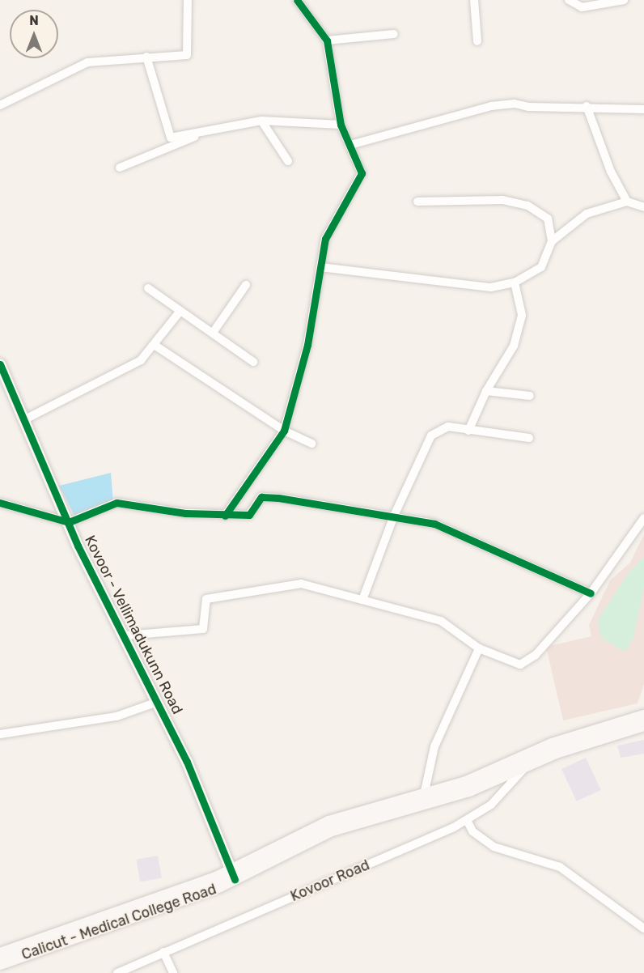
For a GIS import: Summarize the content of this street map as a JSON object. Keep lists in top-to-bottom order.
{
  "streets": {
    "main road": ["Kovoor - Vellimadukunn Road", "Calicut - Medical College Road"],
    "street": ["Kovoor Road"]
  },
  "crossings": [
    ["Kovoor - Vellimadukunn Road", "Calicut - Medical College Road"]
  ],
  "north": "top"
}
